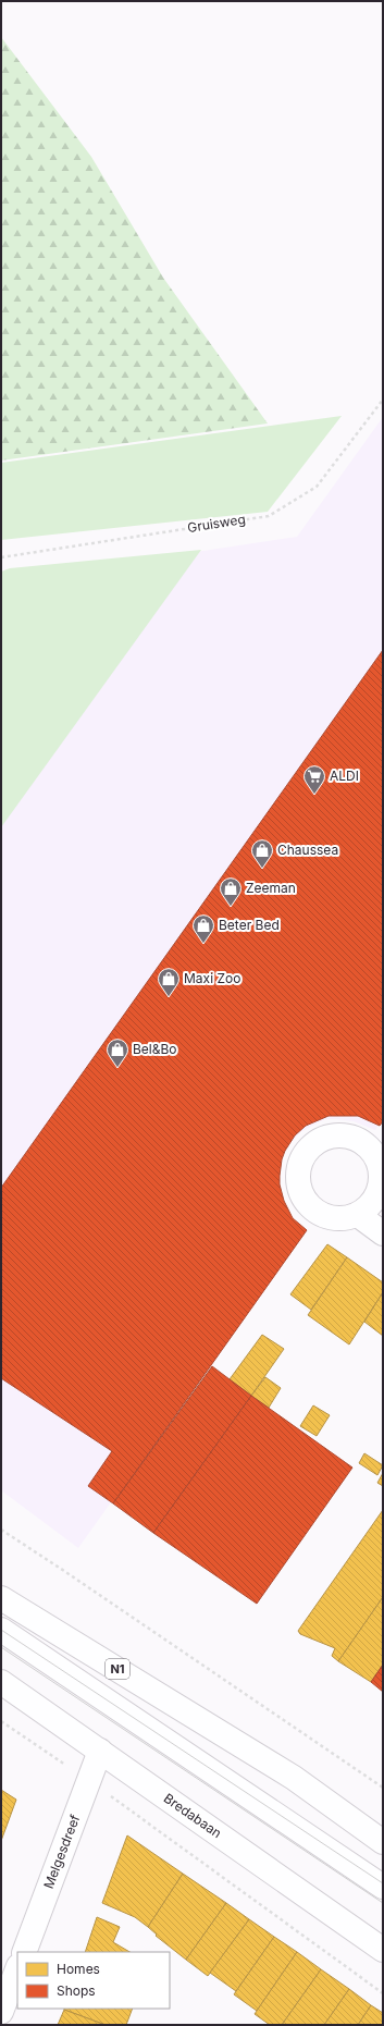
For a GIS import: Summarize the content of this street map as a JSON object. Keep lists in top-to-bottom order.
{
  "streets": {
    "main road": ["N1", "Bredabaan", "Melgesdreef"],
    "path": ["Gruisweg"]
  },
  "crossings": [
    ["Bredabaan", "Melgesdreef"]
  ],
  "places": {
    "supermarket": ["ALDI"],
    "shop": [
      "Chaussea",
      "Zeeman",
      "Beter Bed",
      "Maxi Zoo",
      "Bel&Bo"
    ]
  },
  "legend": ["Homes", "Shops"]
}
